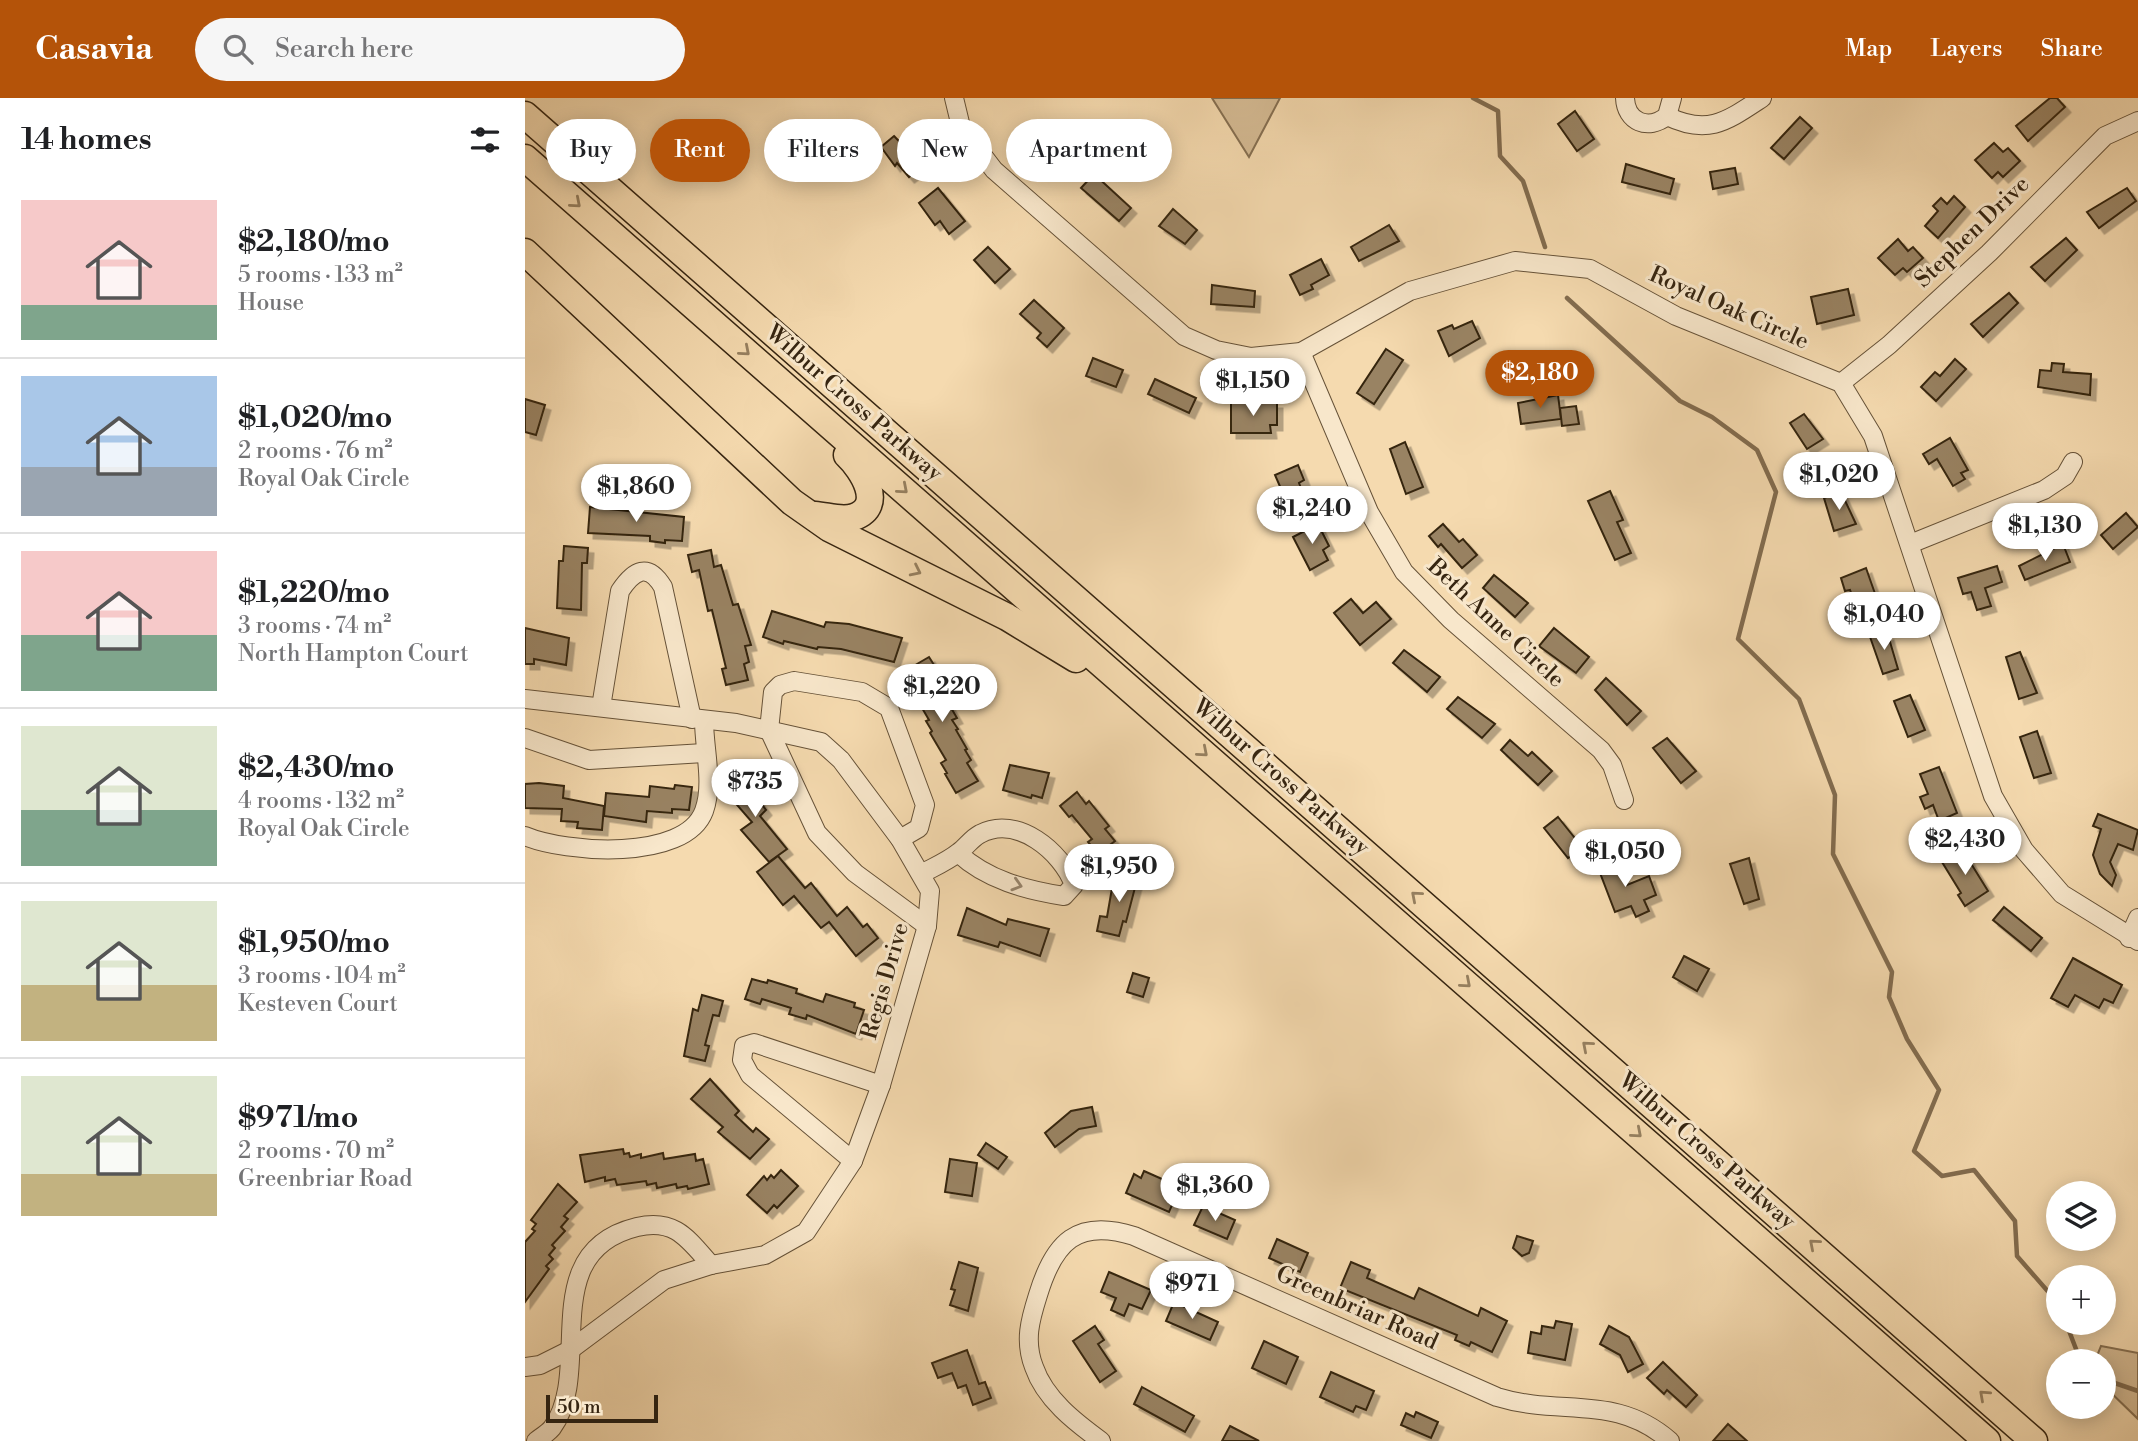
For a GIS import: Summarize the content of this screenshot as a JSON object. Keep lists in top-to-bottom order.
{
  "streets": {
    "highway": ["Wilbur Cross Parkway"],
    "street": [
      "Stephen Drive",
      "Royal Oak Circle",
      "Beth Anne Circle",
      "Regis Drive",
      "Greenbriar Road"
    ]
  },
  "crossings": [
    ["Stephen Drive", "Royal Oak Circle"],
    ["Royal Oak Circle", "Beth Anne Circle"]
  ],
  "scale_bar": "50 m",
  "page": {
    "header": "Casavia",
    "search": "Search here",
    "nav": ["Map", "Layers", "Share"],
    "heading": "14 homes",
    "chip": [
      "Buy",
      "Rent",
      "Filters",
      "New",
      "Apartment"
    ],
    "list": [
      {
        "name": "$2,180/mo",
        "note": "5 rooms · 133 m² · House"
      },
      {
        "name": "$1,020/mo",
        "note": "2 rooms · 76 m² · Royal Oak Circle"
      },
      {
        "name": "$1,220/mo",
        "note": "3 rooms · 74 m² · North Hampton Court"
      },
      {
        "name": "$2,430/mo",
        "note": "4 rooms · 132 m² · Royal Oak Circle"
      },
      {
        "name": "$1,950/mo",
        "note": "3 rooms · 104 m² · Kesteven Court"
      },
      {
        "name": "$971/mo",
        "note": "2 rooms · 70 m² · Greenbriar Road"
      }
    ],
    "price": [
      "$2,180",
      "$1,150",
      "$1,020",
      "$1,860",
      "$1,240",
      "$1,130",
      "$1,040",
      "$1,220",
      "$735",
      "$2,430",
      "$1,050",
      "$1,950",
      "$1,360",
      "$971"
    ],
    "map_buttons": ["+", "−"],
    "scale": "50 m"
  }
}
